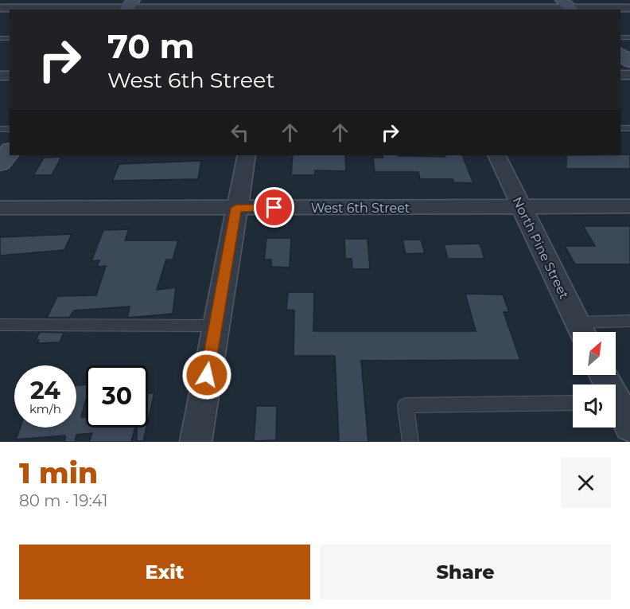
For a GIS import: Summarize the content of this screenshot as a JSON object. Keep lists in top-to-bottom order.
{
  "streets": {
    "street": ["West 6th Street", "North Pine Street"]
  },
  "crossings": [
    ["West 6th Street", "North Pine Street"]
  ],
  "north": "top right",
  "page": {
    "turn": ["70 m", "West 6th Street"],
    "speed": "24 km/h",
    "limit": "30",
    "heading": ["1 min", "80 m · 19:41"],
    "buttons": ["Exit", "Share"]
  }
}
